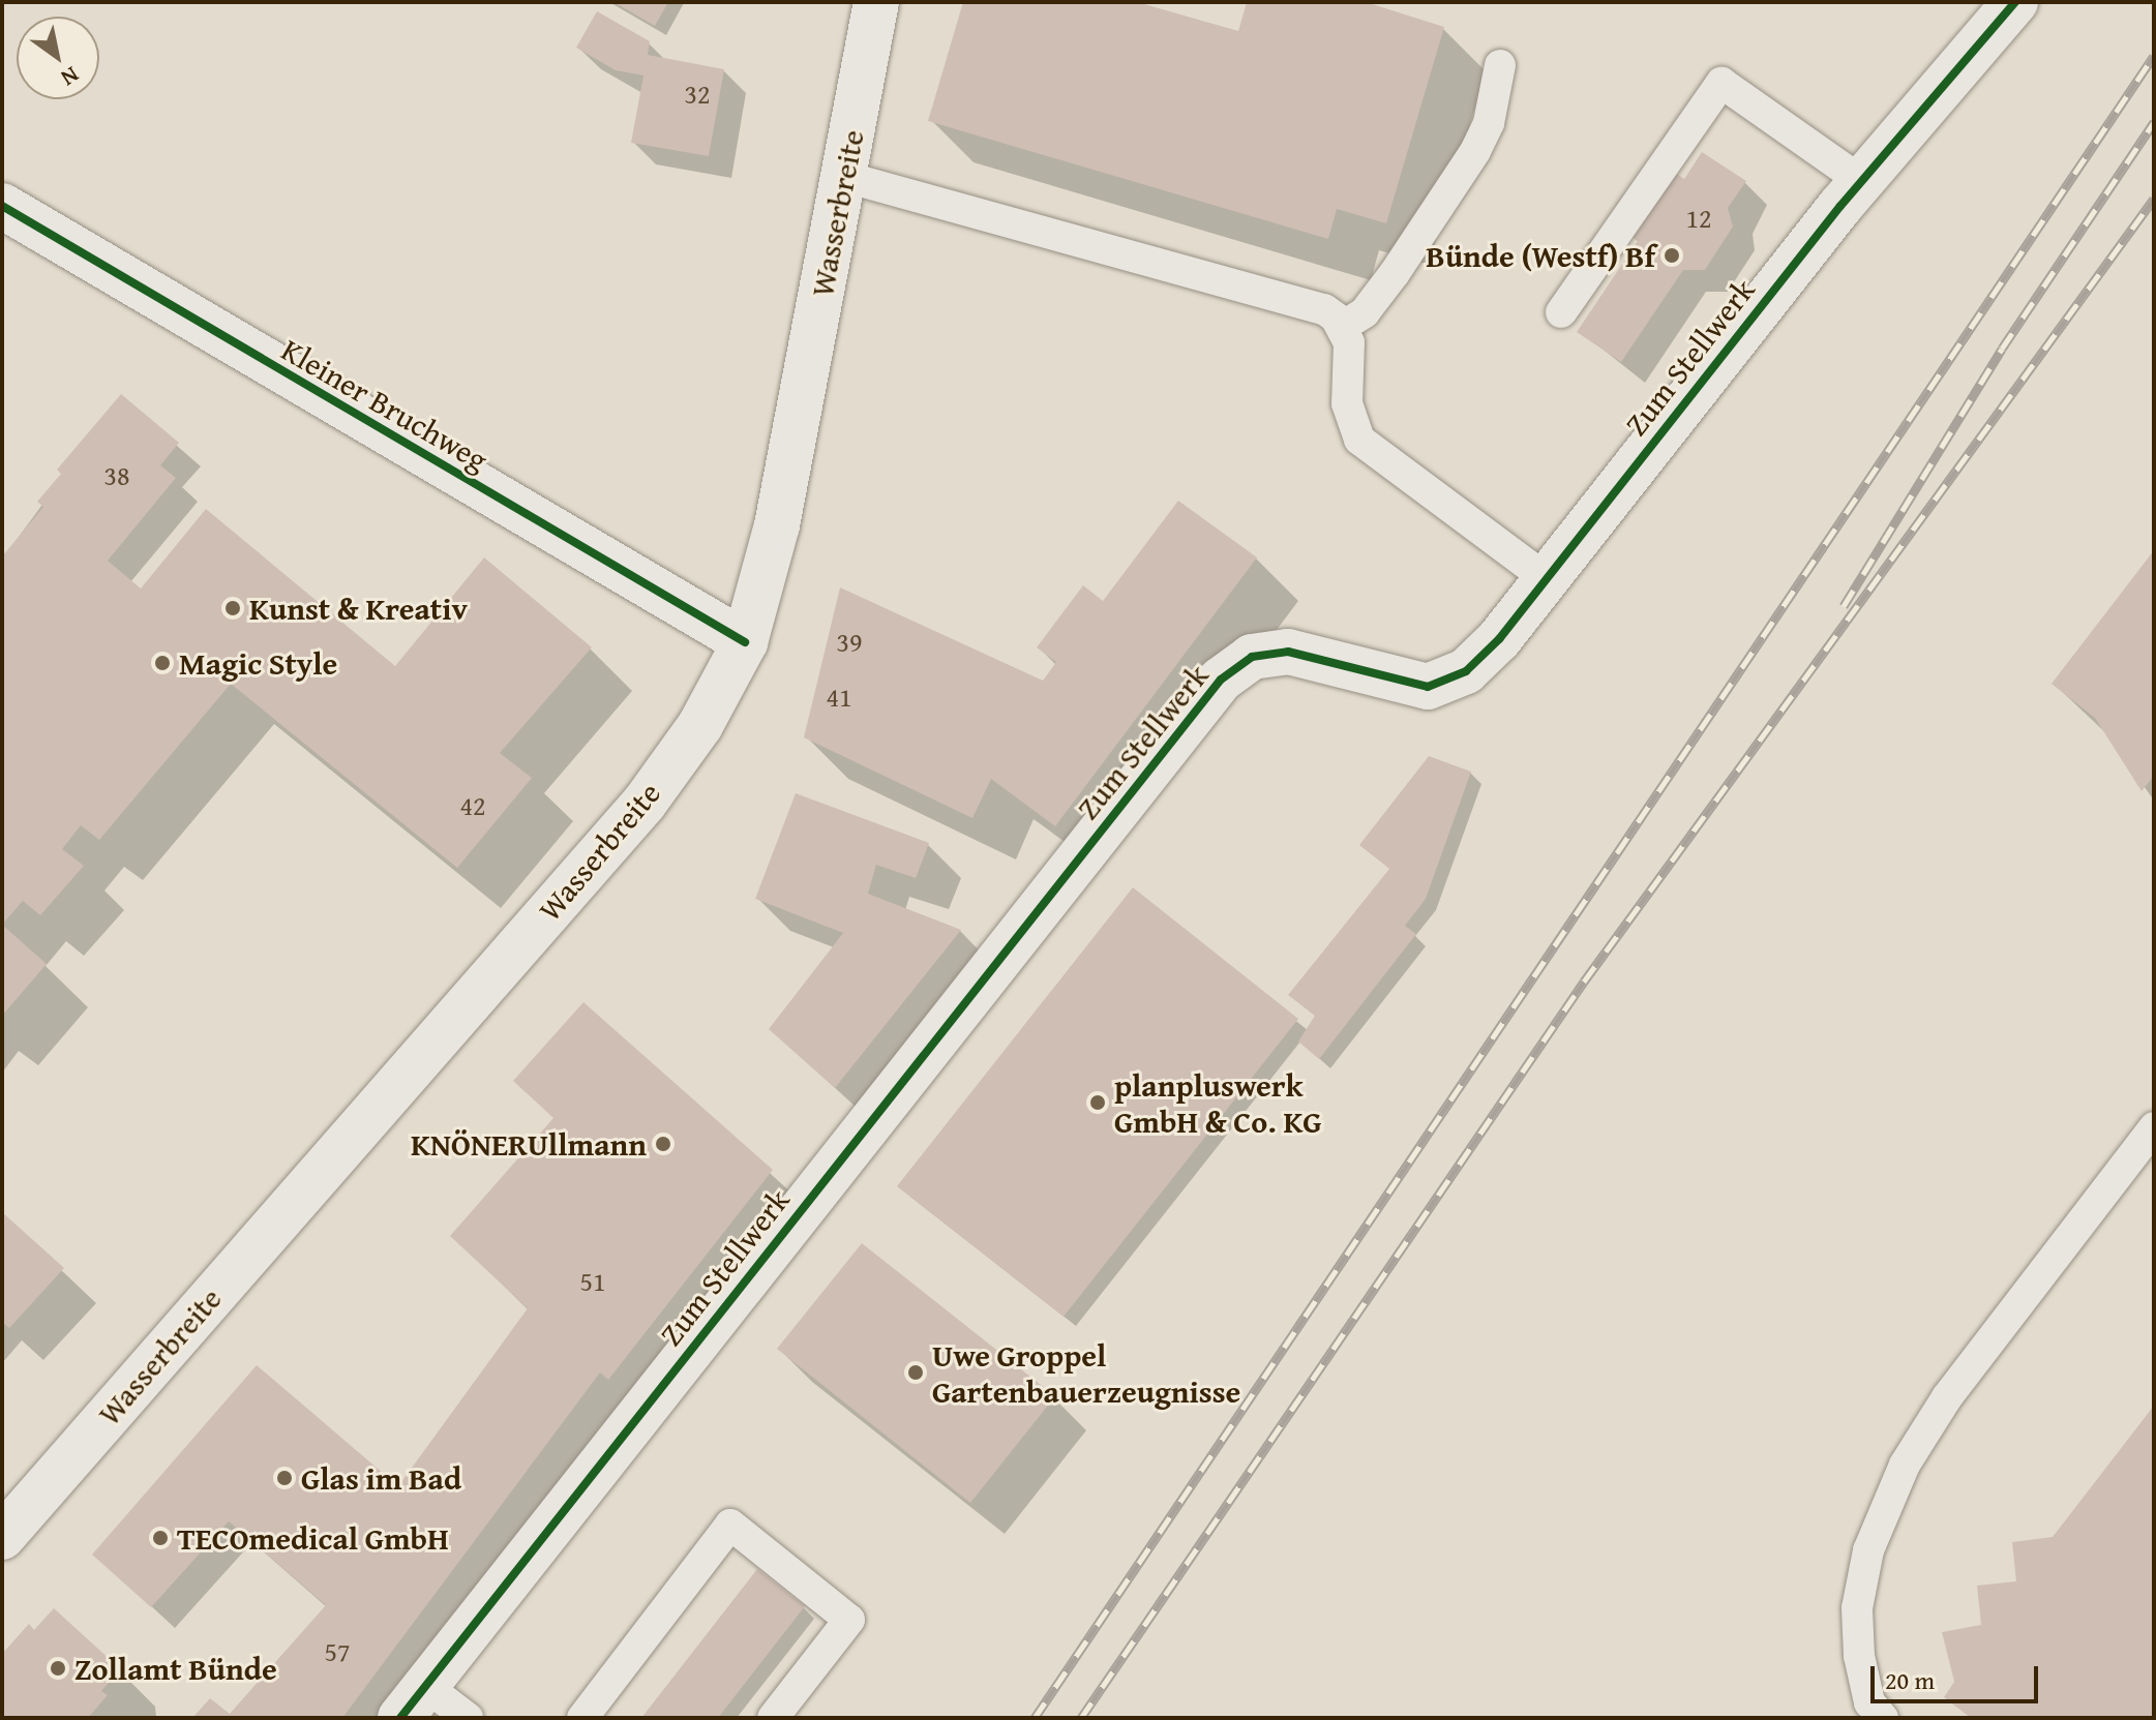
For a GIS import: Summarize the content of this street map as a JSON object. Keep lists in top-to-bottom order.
{
  "streets": {
    "street": ["Wasserbreite", "Zum Stellwerk", "Kleiner Bruchweg"]
  },
  "crossings": [
    ["Wasserbreite", "Kleiner Bruchweg"]
  ],
  "places": [
    "Bünde (Westf) Bf",
    "Kunst & Kreativ",
    "Magic Style",
    "planpluswerk GmbH & Co. KG",
    "KNÖNERUllmann",
    "Uwe Groppel Gartenbauerzeugnisse",
    "Glas im Bad",
    "TECOmedical GmbH",
    "Zollamt Bünde"
  ],
  "house_numbers": [
    "32",
    "12",
    "38",
    "39",
    "41",
    "42",
    "51",
    "57"
  ],
  "scale_bar": "20 m",
  "north": "bottom right"
}
